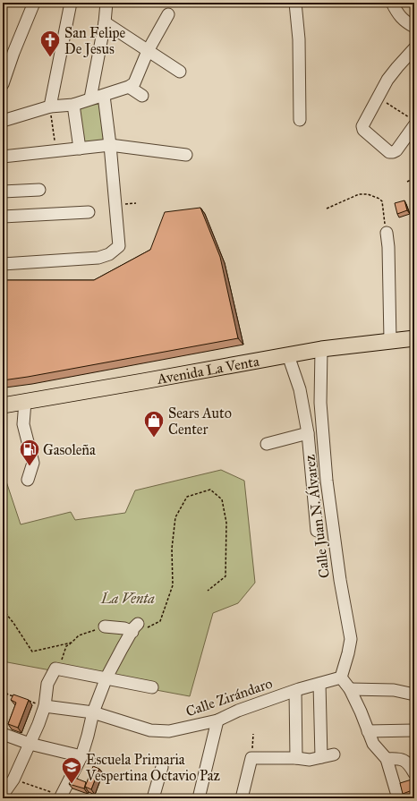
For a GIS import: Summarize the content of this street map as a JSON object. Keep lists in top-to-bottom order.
{
  "streets": {
    "main road": ["Avenida La Venta"],
    "street": ["Calle Juan N. Álvarez", "Calle Zirándaro"]
  },
  "crossings": [
    ["Avenida La Venta", "Calle Juan N. Álvarez"],
    ["Calle Juan N. Álvarez", "Calle Zirándaro"]
  ],
  "parks": ["La Venta"],
  "places": {
    "church": ["San Felipe De Jesus"],
    "shop": ["Sears Auto Center"],
    "fuel station": ["Gasoleña"],
    "school or university": ["Escuela Primaria Vespertina Octavio Paz"]
  }
}
